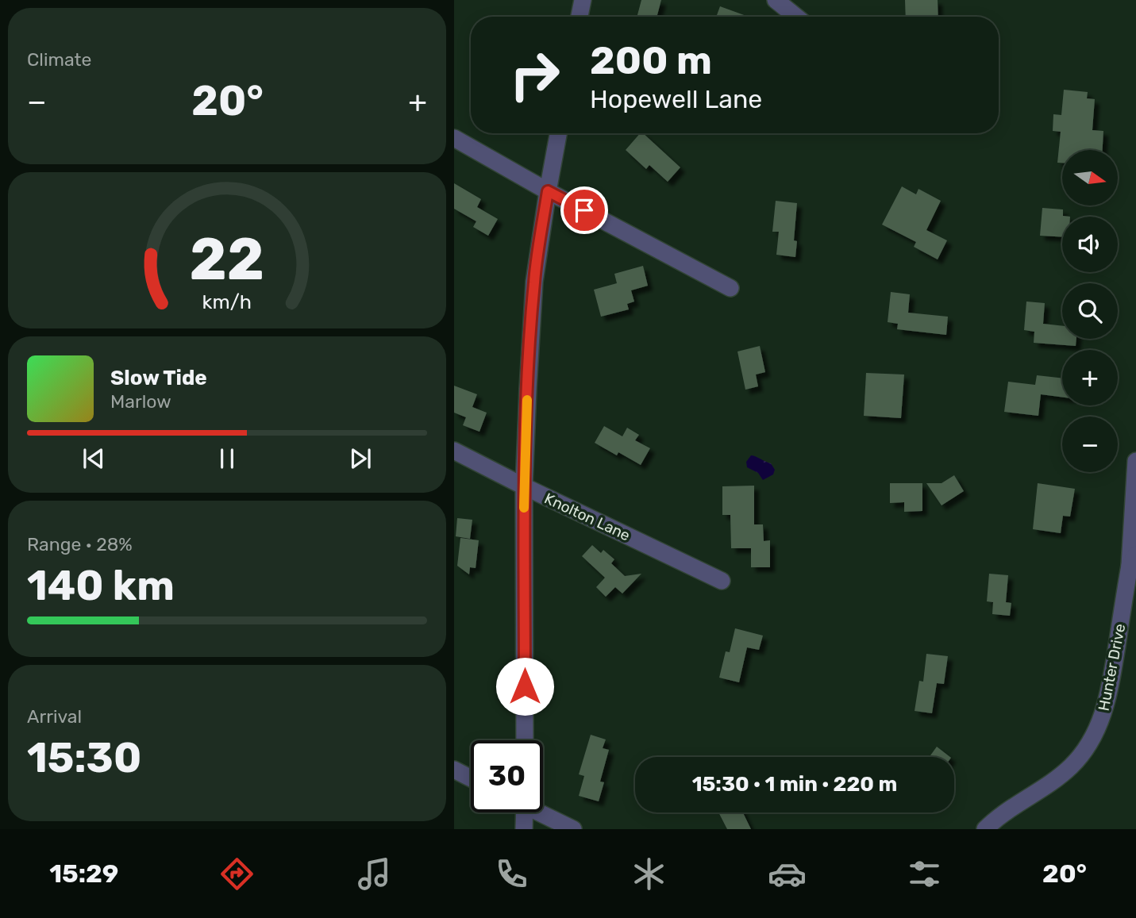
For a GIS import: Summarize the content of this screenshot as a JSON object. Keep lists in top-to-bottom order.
{
  "streets": {
    "street": ["Knolton Lane", "Hunter Drive"]
  },
  "north": "right",
  "page": {
    "tile": [
      "Climate",
      ["Range · 28%", "140 km"],
      ["Arrival", "15:30"]
    ],
    "turn": ["200 m", "Hopewell Lane"],
    "heat": ["−", "20°", "+"],
    "map_buttons": ["+", "−"],
    "song": ["Slow Tide", "Marlow"],
    "limit": "30",
    "trip": "15:30 · 1 min · 220 m",
    "tabs": ["15:29", "20°"],
    "gauge": ["22", "km/h"]
  }
}
